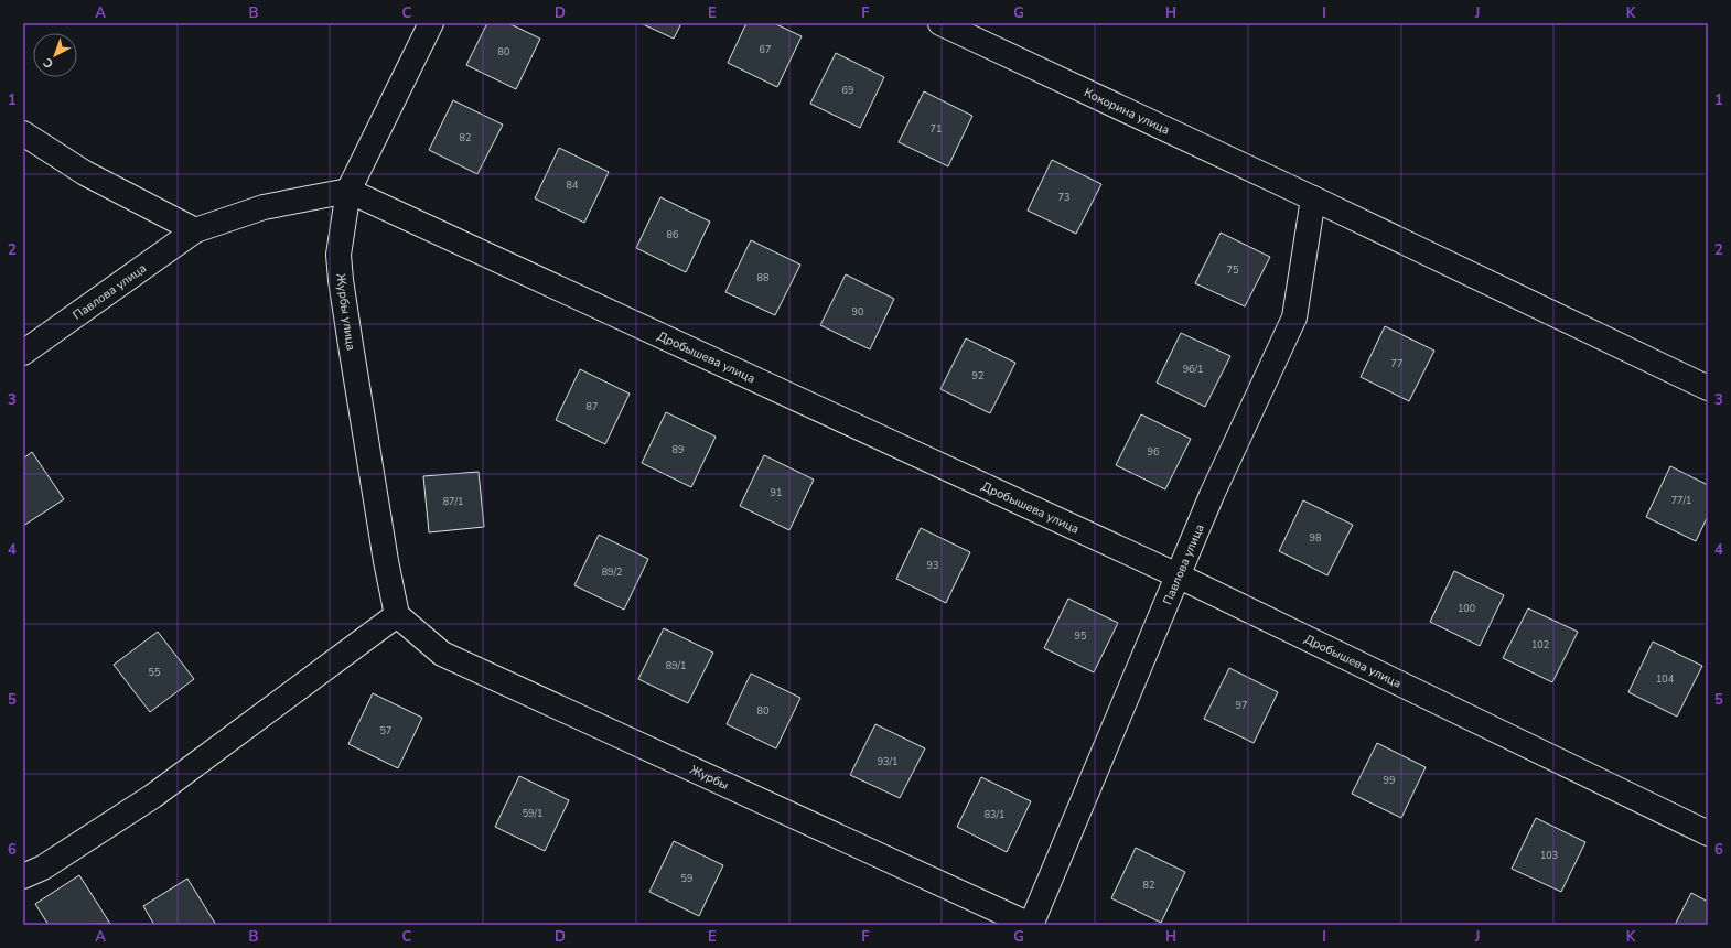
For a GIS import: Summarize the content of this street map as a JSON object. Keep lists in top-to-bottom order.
{
  "streets": {
    "street": [
      "Кокорина улица",
      "Павлова улица",
      "Журбы улица",
      "Дробышева улица",
      "Журбы"
    ]
  },
  "crossings": [
    ["Кокорина улица", "Павлова улица"],
    ["Павлова улица", "Журбы улица"],
    ["Павлова улица", "Дробышева улица"],
    ["Павлова улица", "Журбы"],
    ["Журбы улица", "Дробышева улица"],
    ["Журбы улица", "Журбы"]
  ],
  "house_numbers": [
    "67",
    "80",
    "69",
    "71",
    "82",
    "84",
    "73",
    "86",
    "75",
    "88",
    "90",
    "77",
    "96/1",
    "92",
    "87",
    "89",
    "96",
    "91",
    "77/1",
    "87/1",
    "98",
    "93",
    "89/2",
    "100",
    "95",
    "102",
    "89/1",
    "55",
    "104",
    "97",
    "80",
    "57",
    "93/1",
    "99",
    "59/1",
    "83/1",
    "103",
    "59",
    "82"
  ],
  "north": "bottom left",
  "grid": {
    "columns": [
      "A",
      "B",
      "C",
      "D",
      "E",
      "F",
      "G",
      "H",
      "I",
      "J",
      "K"
    ],
    "rows": [
      "1",
      "2",
      "3",
      "4",
      "5",
      "6"
    ]
  }
}
